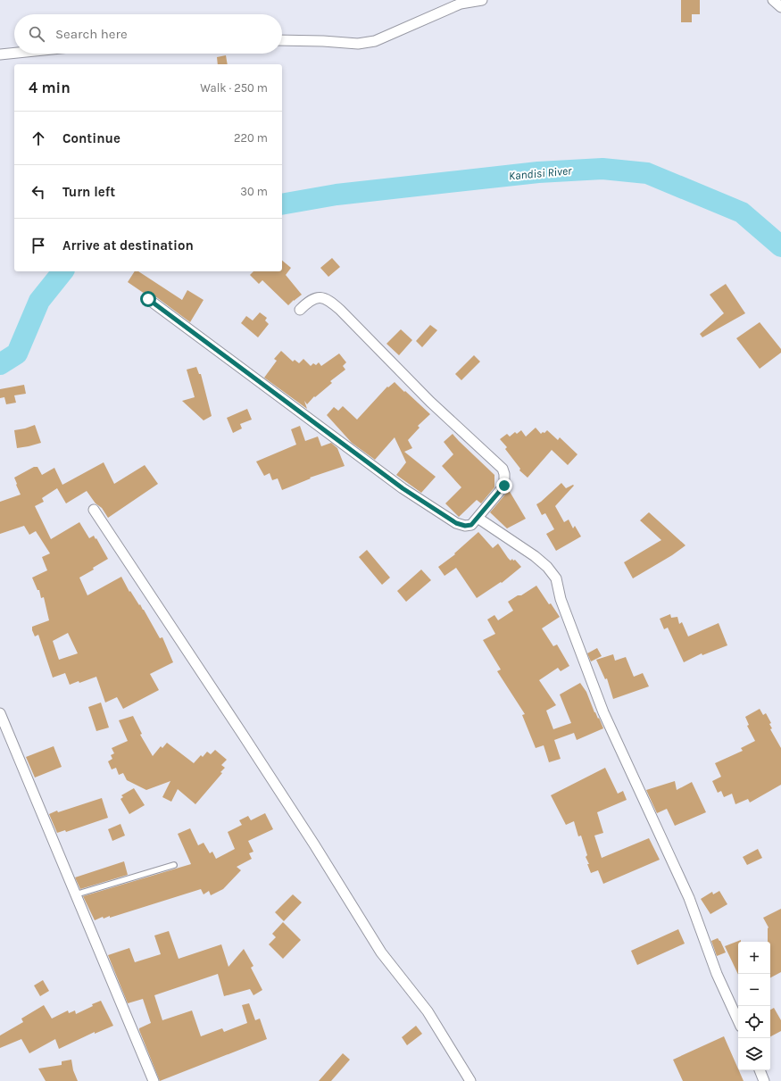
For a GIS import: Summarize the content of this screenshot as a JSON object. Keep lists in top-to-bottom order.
{
  "water": ["Kandisi River"],
  "page": {
    "search": "Search here",
    "heading": ["4 min", "Walk · 250 m"],
    "list": [
      ["Continue", "220 m"],
      ["Turn left", "30 m"],
      "Arrive at destination"
    ],
    "map_buttons": ["+", "−"]
  }
}
